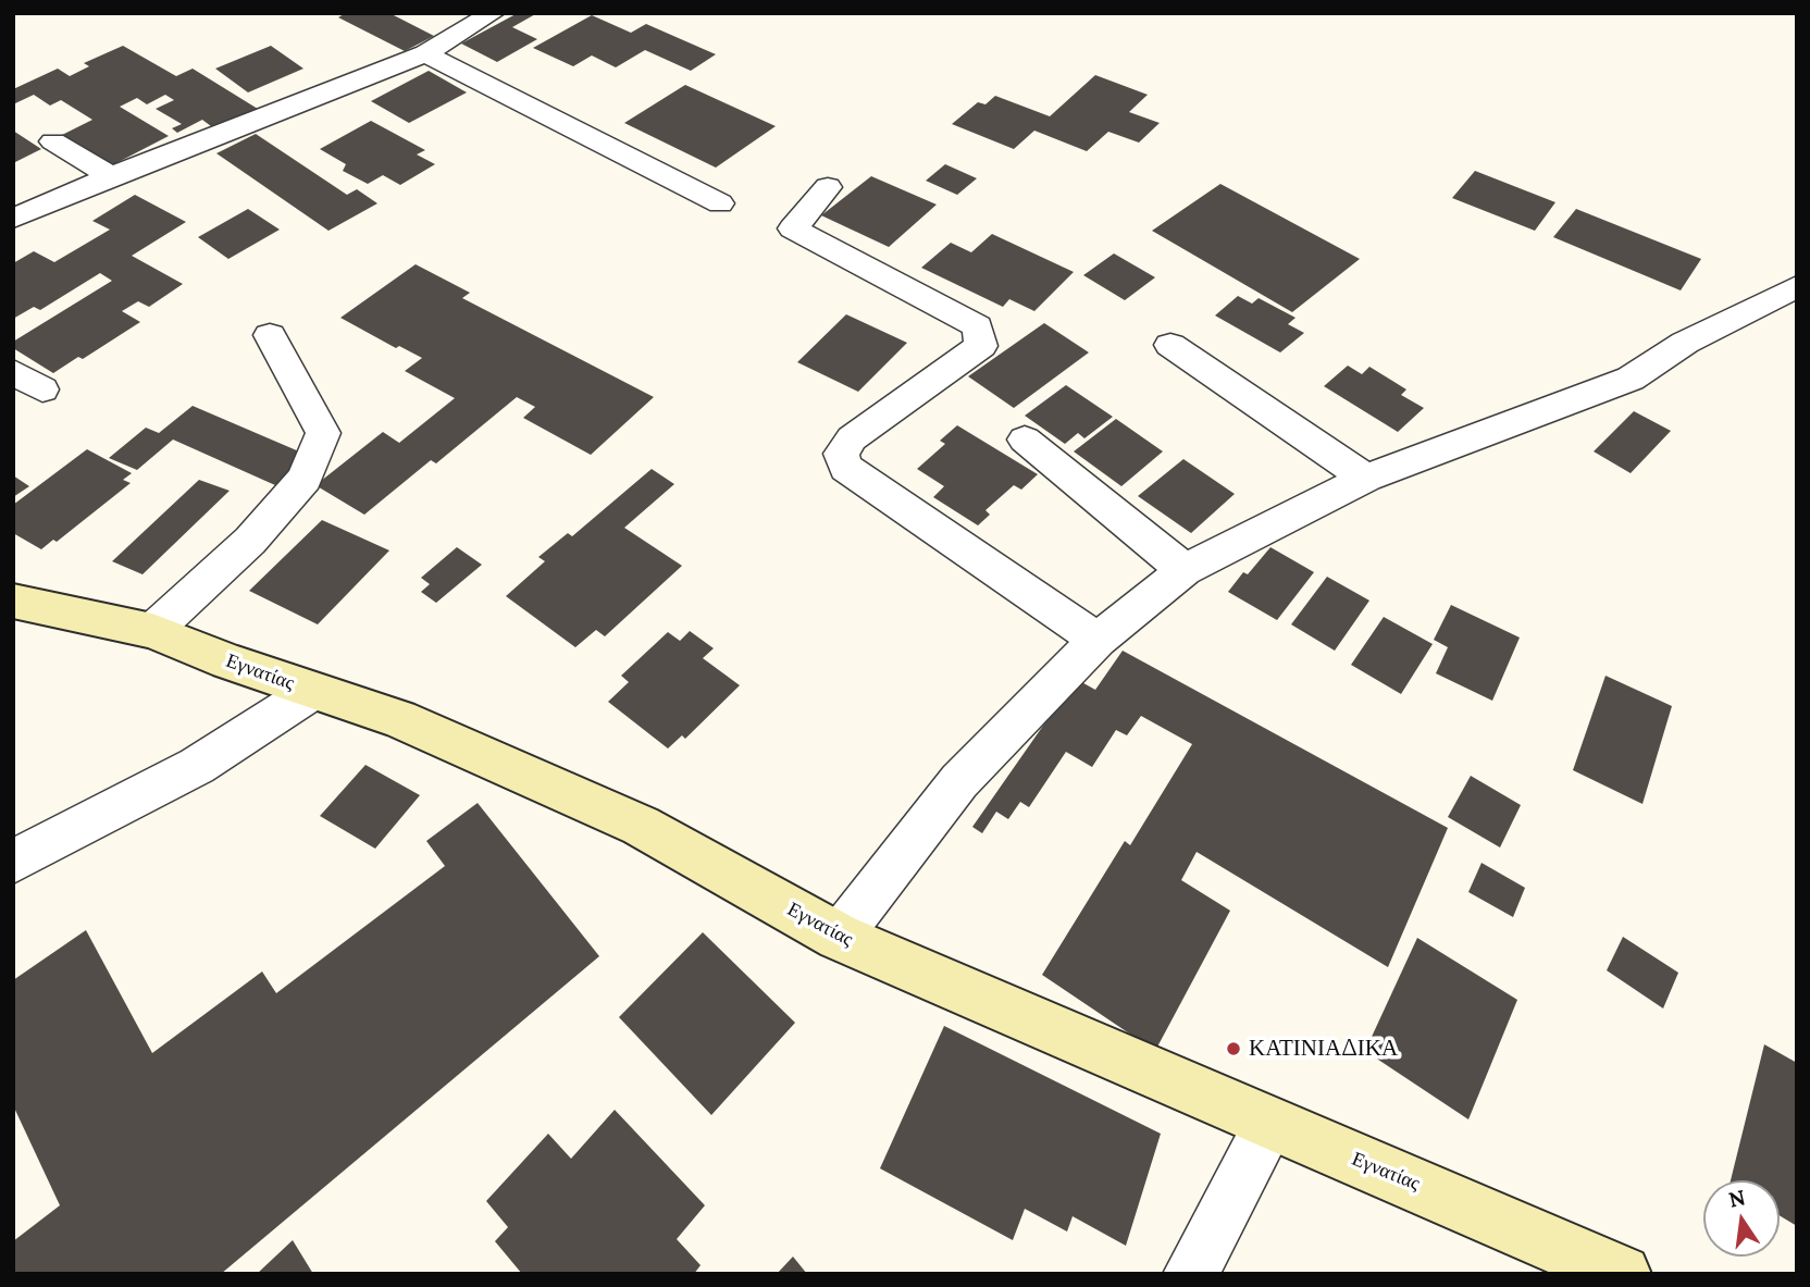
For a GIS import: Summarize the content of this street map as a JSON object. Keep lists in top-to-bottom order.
{
  "streets": {
    "street": ["Εγνατίας"]
  },
  "places": ["ΚΑΤΙΝΙΑΔΙΚΑ"],
  "north": "top"
}
